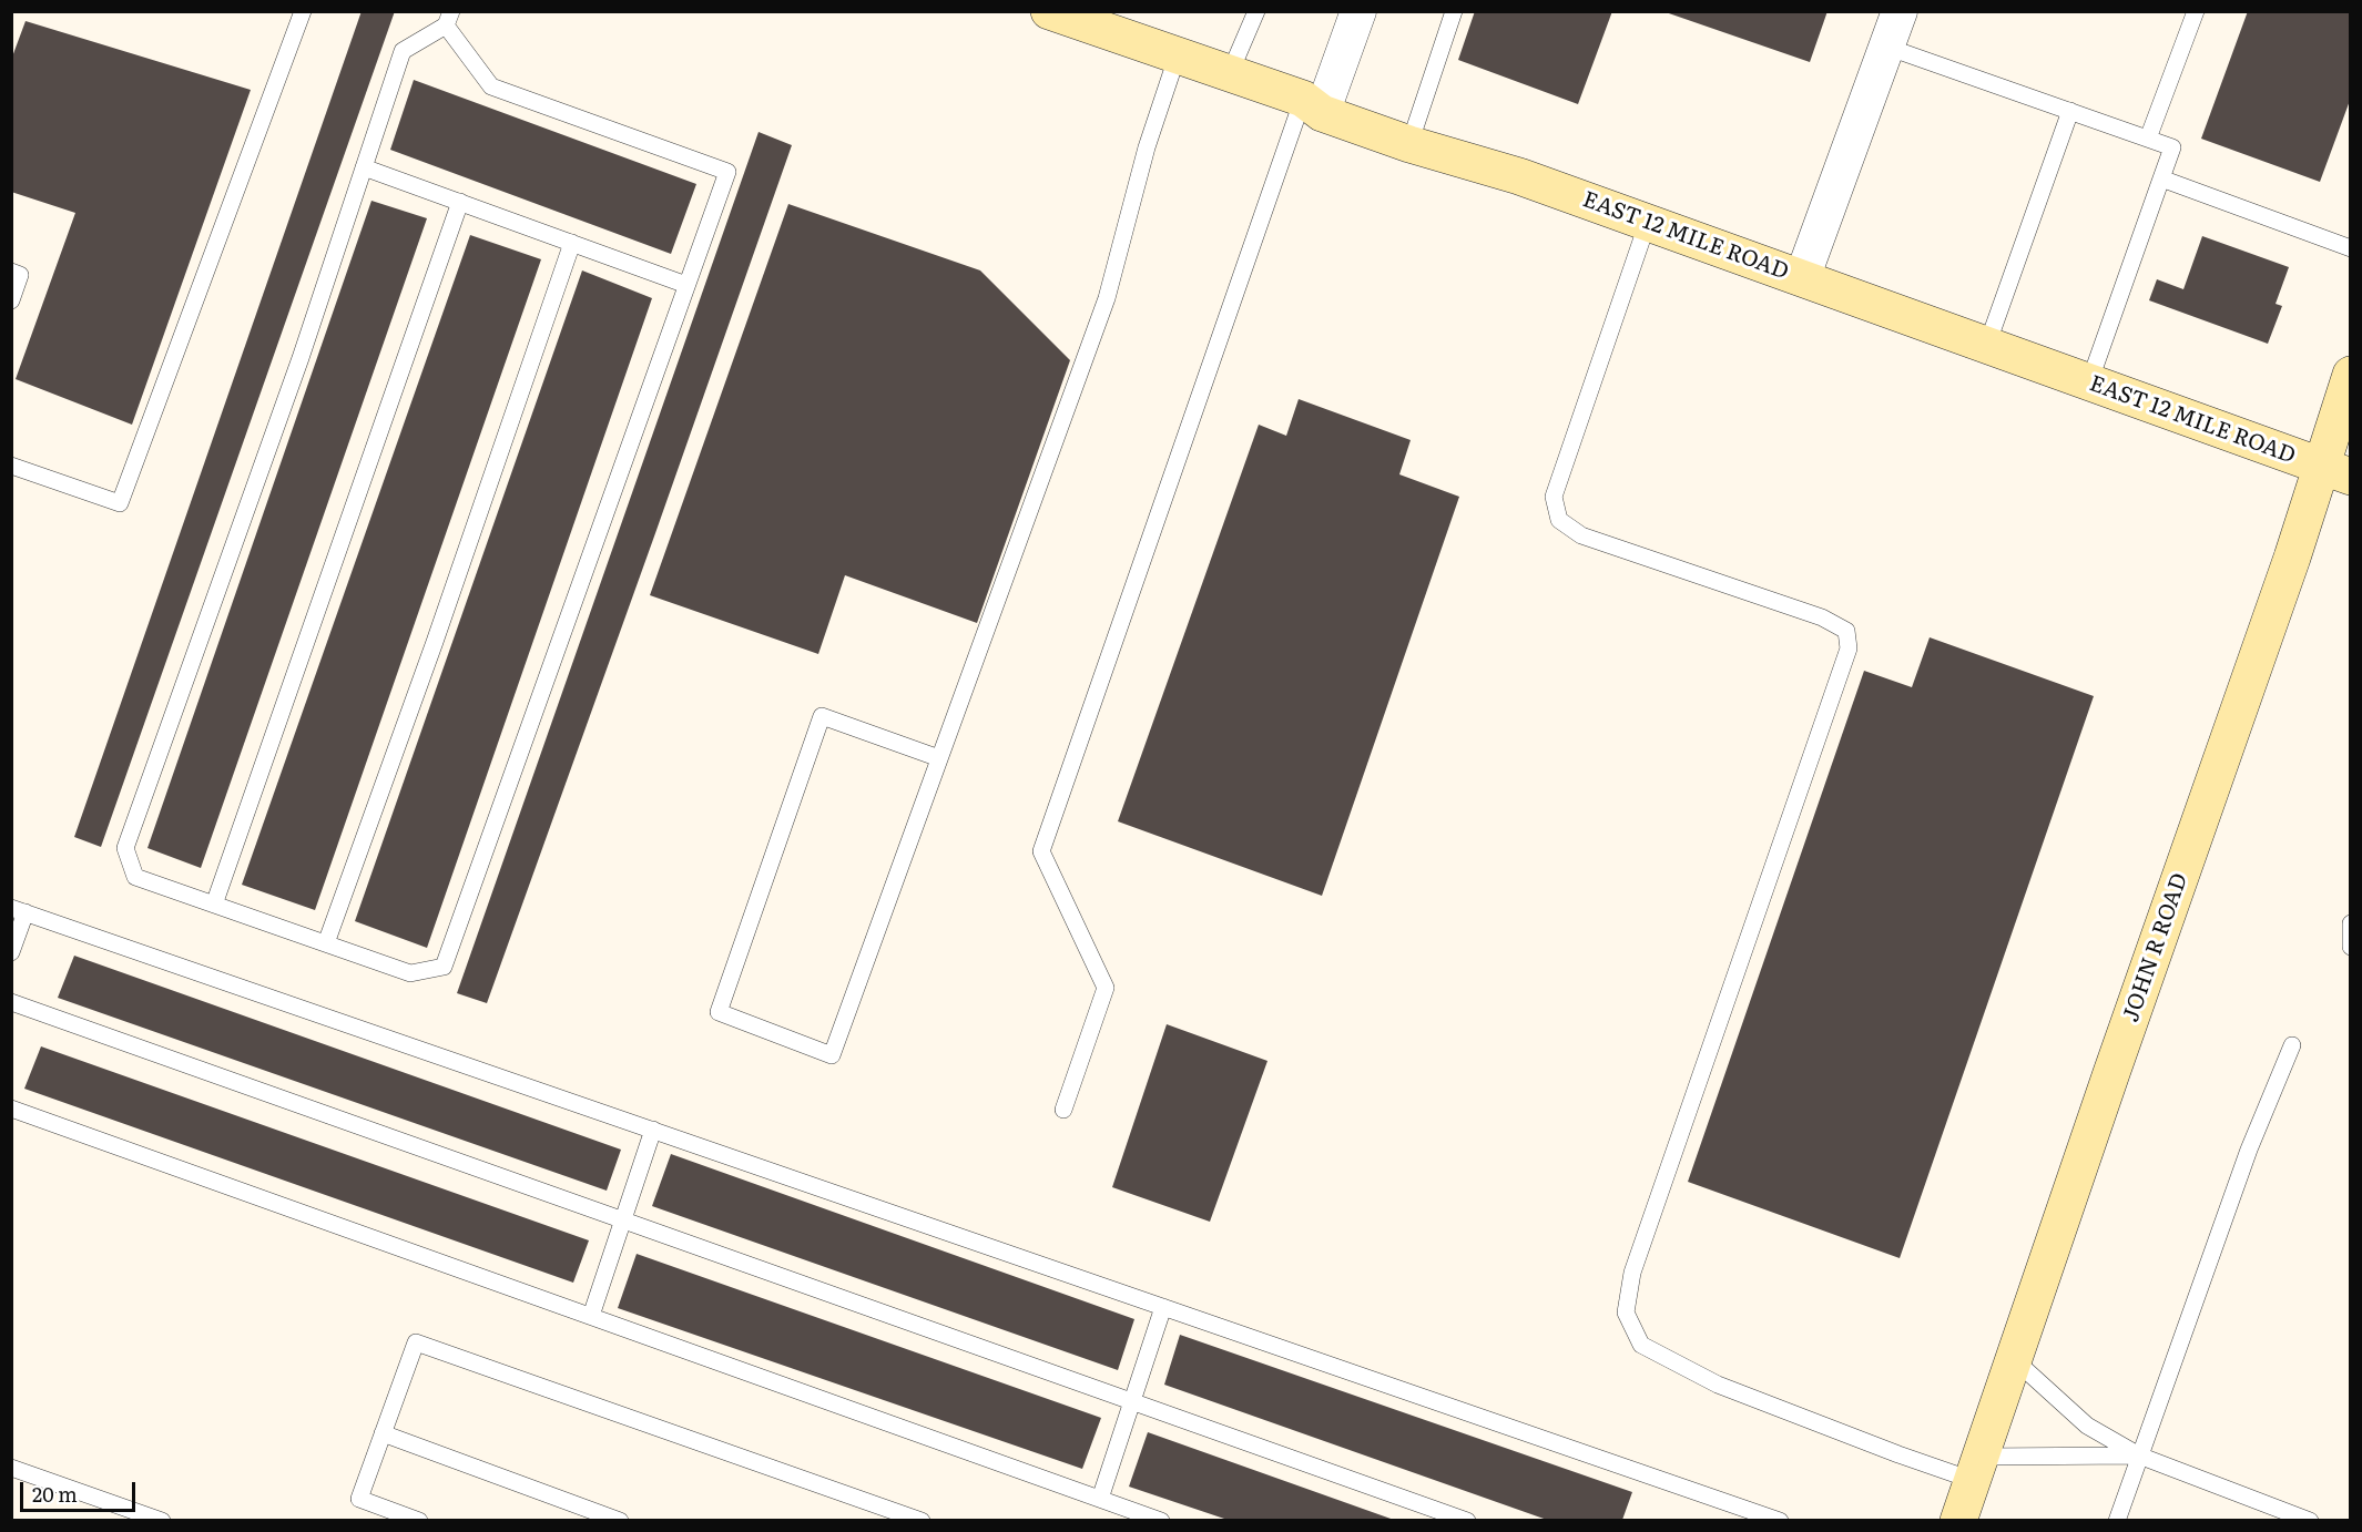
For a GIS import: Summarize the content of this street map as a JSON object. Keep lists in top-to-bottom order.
{
  "streets": {
    "main road": ["EAST 12 MILE ROAD", "JOHN R ROAD"]
  },
  "crossings": [
    ["EAST 12 MILE ROAD", "JOHN R ROAD"]
  ],
  "scale_bar": "20 m"
}
